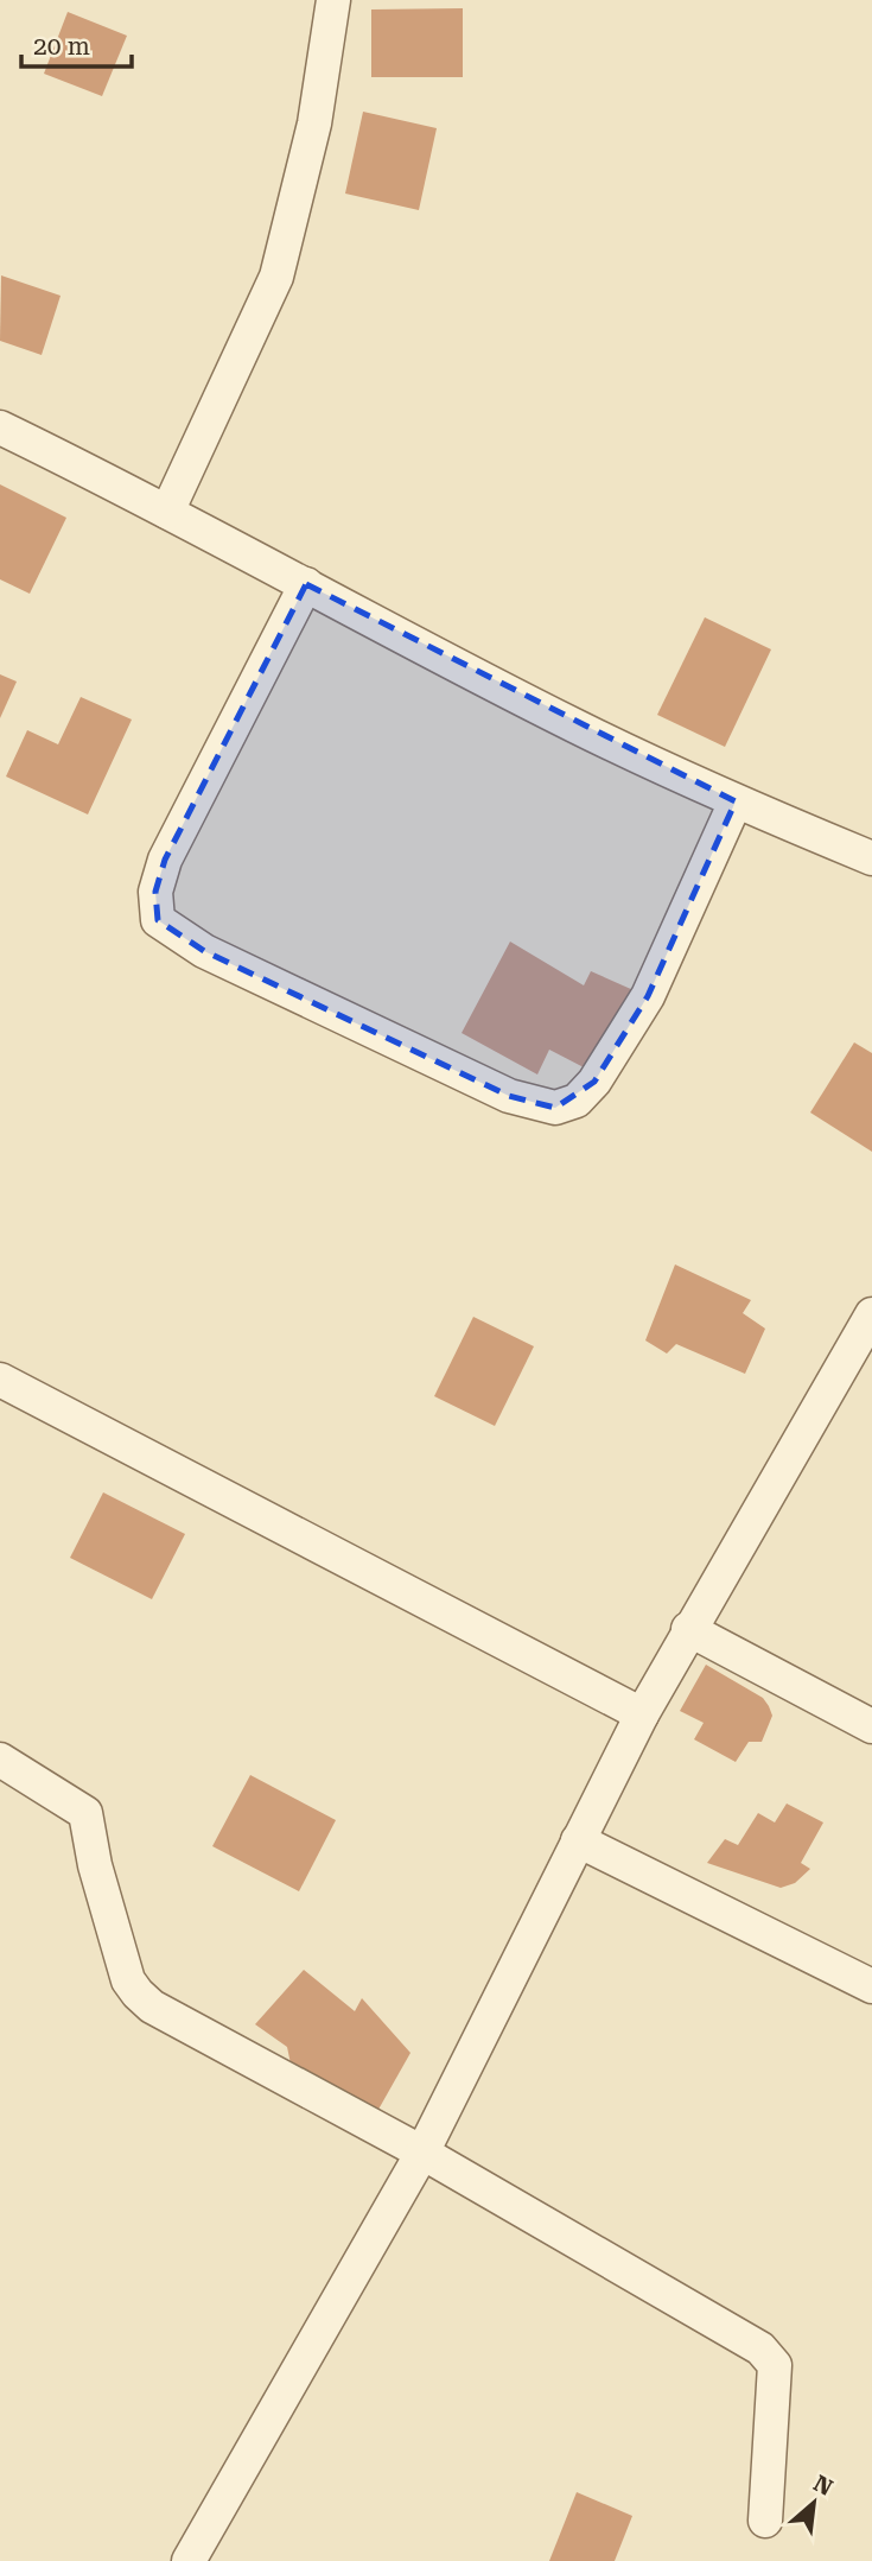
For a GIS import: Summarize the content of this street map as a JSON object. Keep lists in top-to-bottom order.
{
  "scale_bar": "20 m",
  "north": "top right"
}
